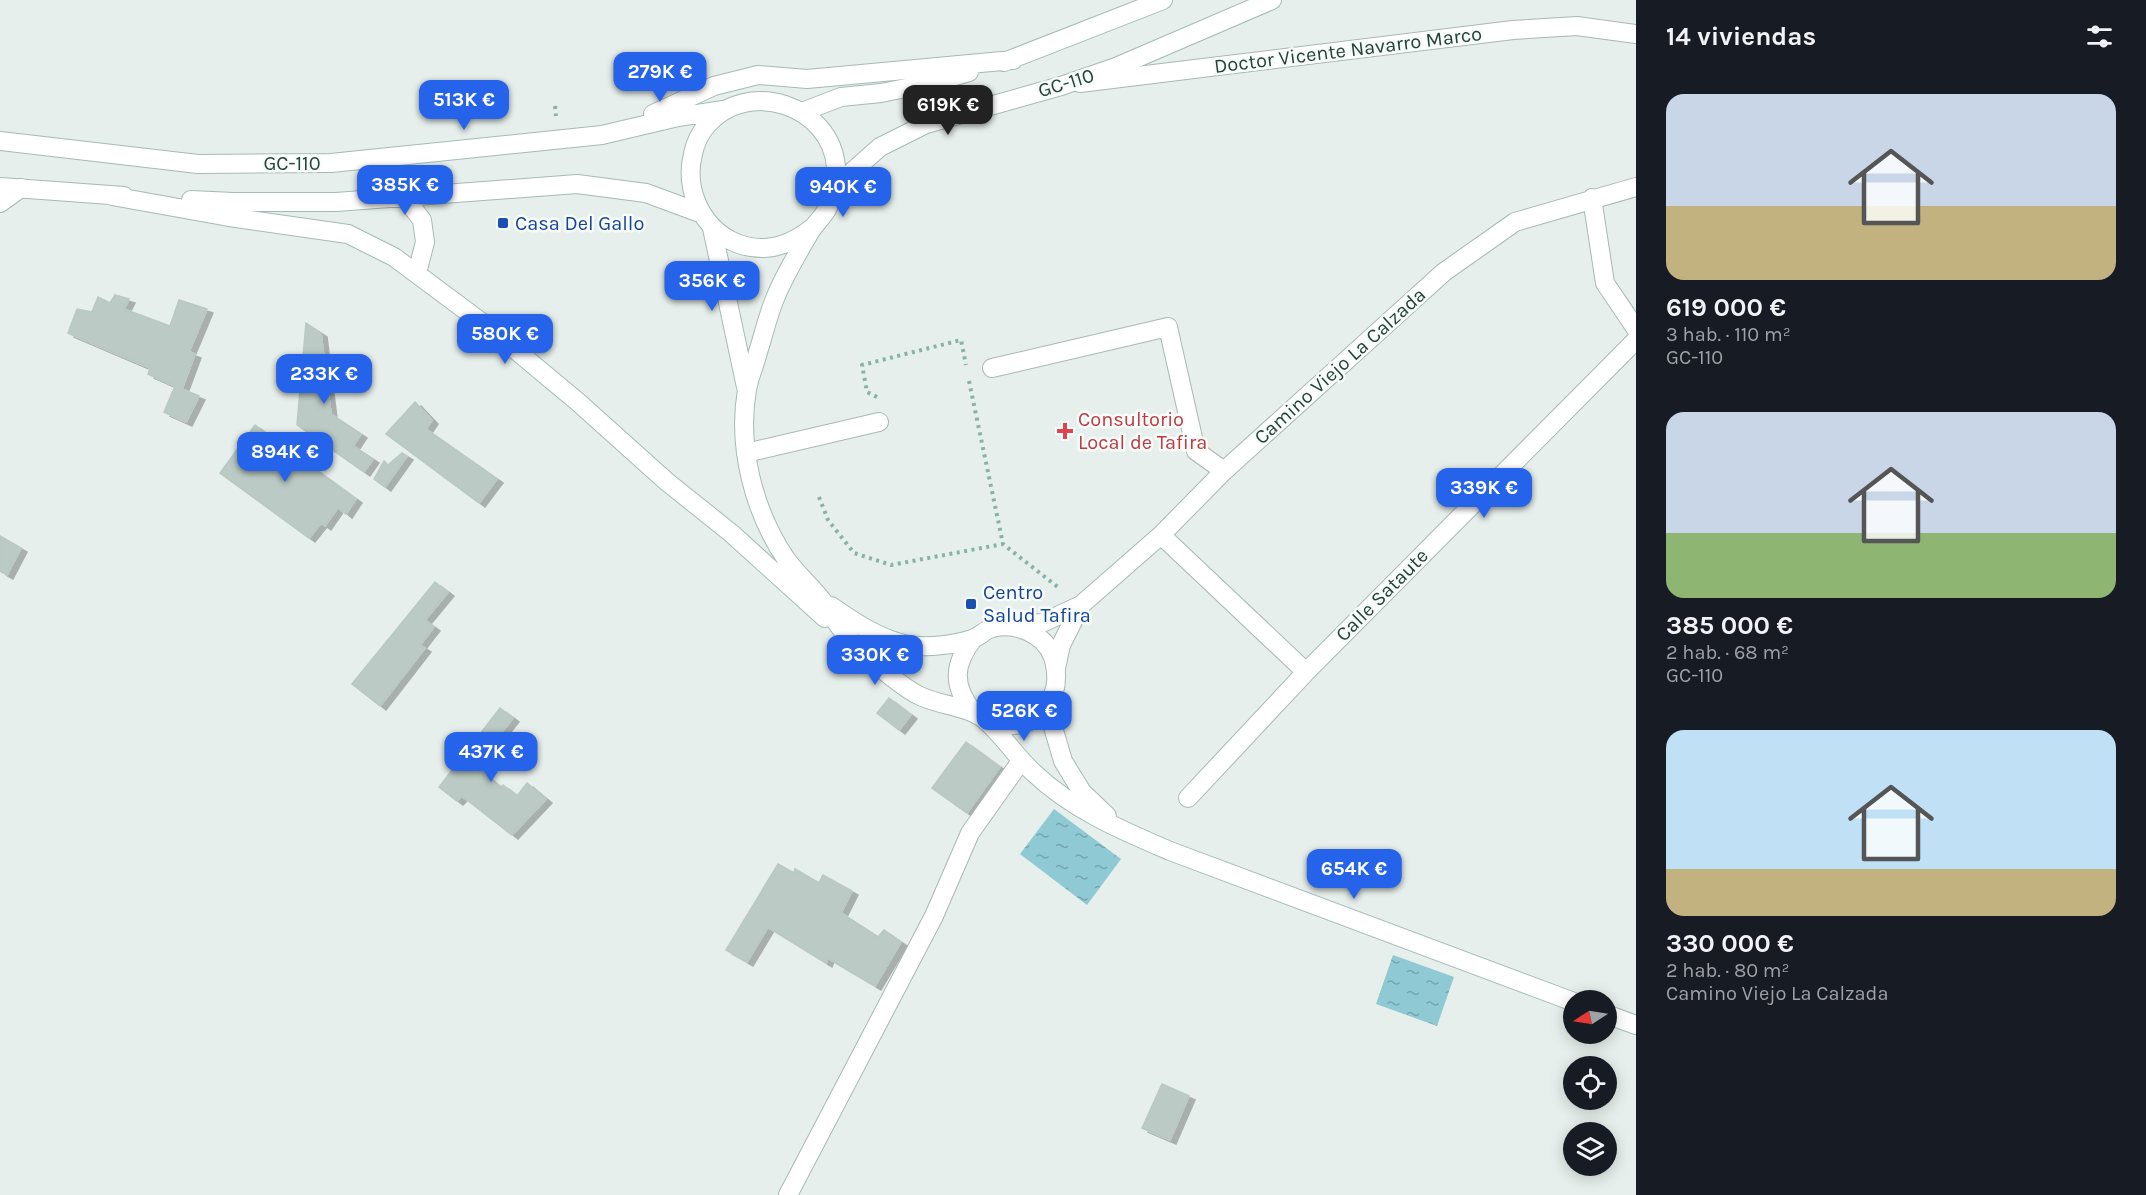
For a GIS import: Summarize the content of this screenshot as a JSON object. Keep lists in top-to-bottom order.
{
  "streets": {
    "main road": [
      "Doctor Vicente Navarro Marco",
      "GC-110",
      "Camino Viejo La Calzada",
      "Calle Sataute"
    ]
  },
  "crossings": [
    ["Doctor Vicente Navarro Marco", "GC-110"]
  ],
  "places": {
    "transit": ["Casa Del Gallo", "Centro Salud Tafira"],
    "health": ["Consultorio Local de Tafira"]
  },
  "north": "left",
  "page": {
    "heading": "14 viviendas",
    "price": [
      "279K €",
      "513K €",
      "619K €",
      "385K €",
      "940K €",
      "356K €",
      "580K €",
      "233K €",
      "894K €",
      "339K €",
      "330K €",
      "526K €",
      "437K €",
      "654K €"
    ],
    "list": [
      {
        "name": "619 000 €",
        "note": "3 hab. · 110 m² · GC-110"
      },
      {
        "name": "385 000 €",
        "note": "2 hab. · 68 m² · GC-110"
      },
      {
        "name": "330 000 €",
        "note": "2 hab. · 80 m² · Camino Viejo La Calzada"
      }
    ]
  }
}
